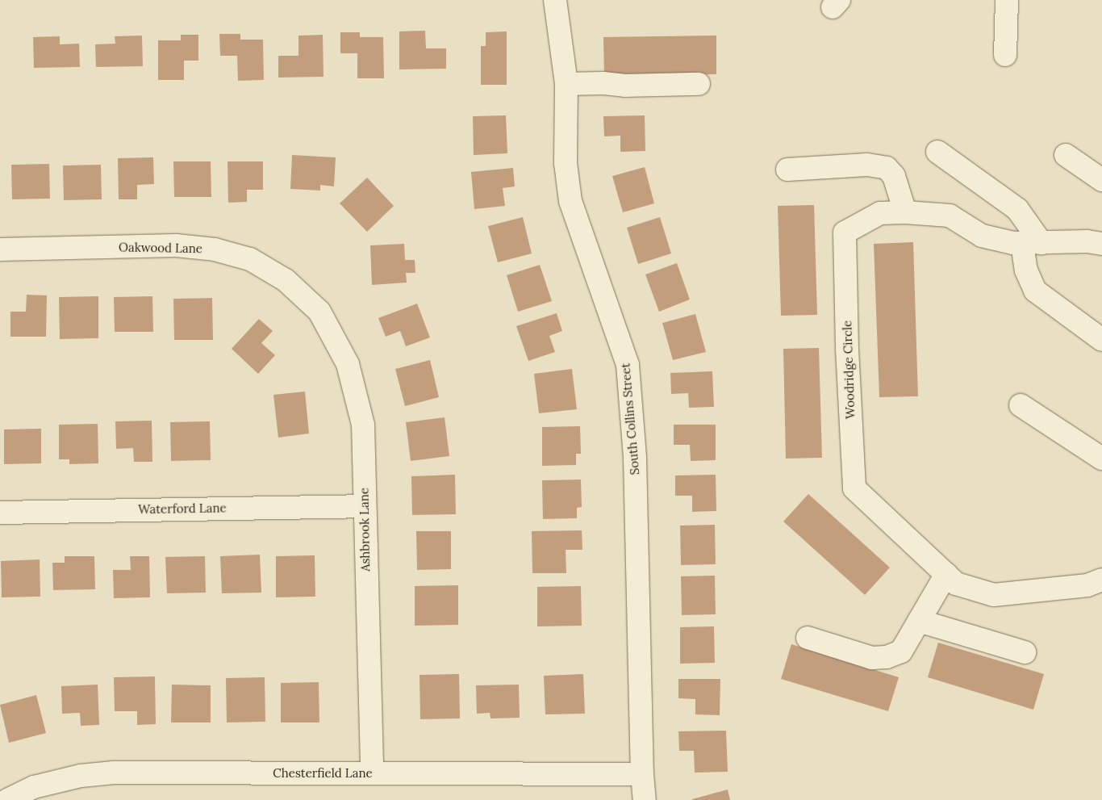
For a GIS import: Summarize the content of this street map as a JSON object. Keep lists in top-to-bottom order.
{
  "streets": {
    "street": [
      "Oakwood Lane",
      "Woodridge Circle",
      "South Collins Street",
      "Waterford Lane",
      "Ashbrook Lane",
      "Chesterfield Lane"
    ]
  },
  "crossings": [
    ["Oakwood Lane", "Ashbrook Lane"],
    ["South Collins Street", "Chesterfield Lane"],
    ["Waterford Lane", "Ashbrook Lane"],
    ["Ashbrook Lane", "Chesterfield Lane"]
  ]
}
